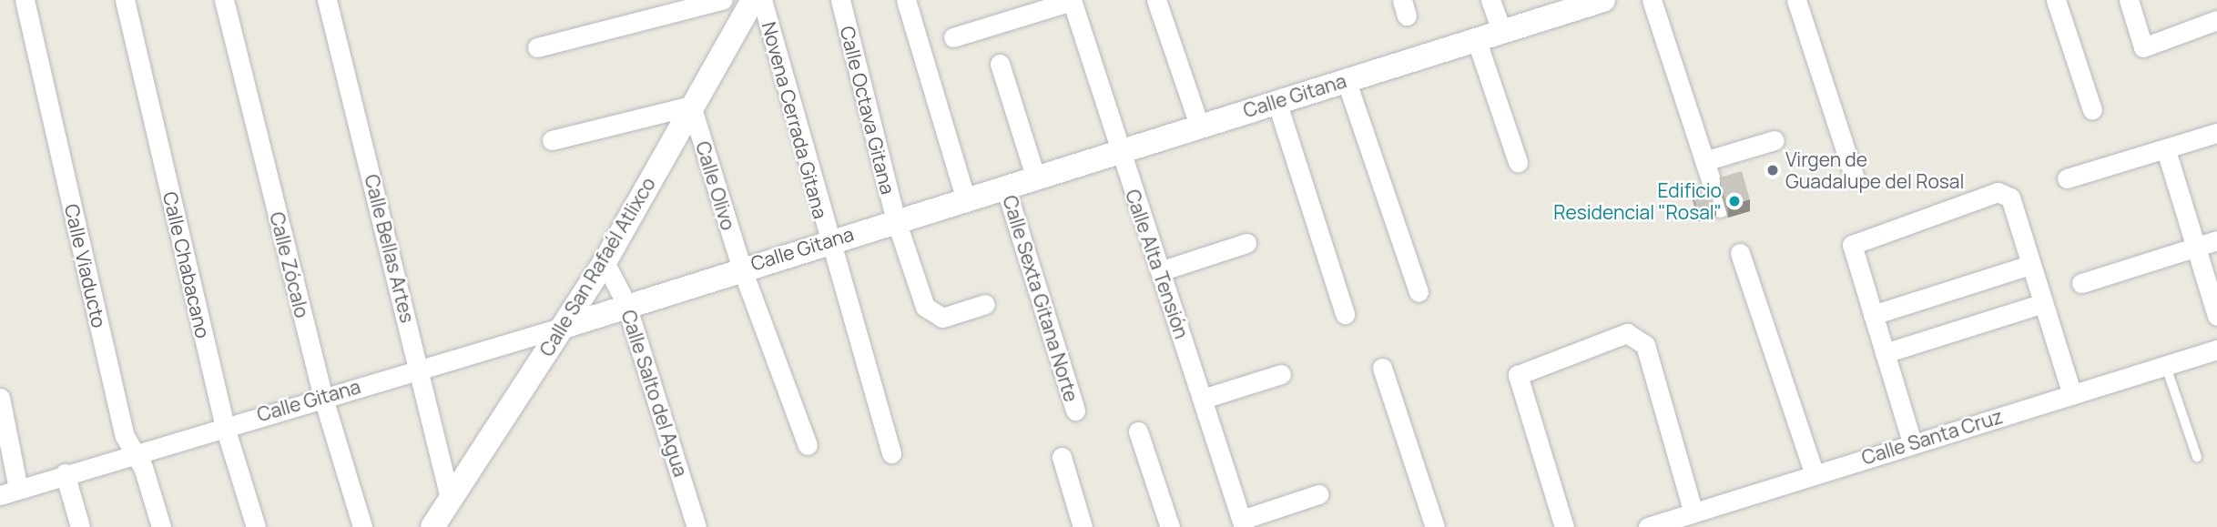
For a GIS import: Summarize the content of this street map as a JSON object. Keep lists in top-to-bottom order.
{
  "streets": {
    "street": [
      "Calle Gitana",
      "Calle Octava Gitana",
      "Novena Cerrada Gitana",
      "Calle Olivo",
      "Calle Bellas Artes",
      "Calle Alta Tensión",
      "Calle Chabacano",
      "Calle Zócalo",
      "Calle Viaducto",
      "Calle San Rafaél Atlixco",
      "Calle Sexta Gitana Norte",
      "Calle Salto del Agua",
      "Calle Santa Cruz"
    ]
  },
  "crossings": [
    ["Calle Gitana", "Calle Octava Gitana"],
    ["Calle Gitana", "Novena Cerrada Gitana"],
    ["Calle Gitana", "Calle Olivo"],
    ["Calle Gitana", "Calle Bellas Artes"],
    ["Calle Gitana", "Calle Alta Tensión"],
    ["Calle Gitana", "Calle Chabacano"],
    ["Calle Gitana", "Calle Zócalo"],
    ["Calle Gitana", "Calle Viaducto"],
    ["Calle Gitana", "Calle San Rafaél Atlixco"],
    ["Calle Gitana", "Calle Sexta Gitana Norte"],
    ["Calle Gitana", "Calle Salto del Agua"],
    ["Calle Olivo", "Calle San Rafaél Atlixco"],
    ["Calle Bellas Artes", "Calle San Rafaél Atlixco"],
    ["Calle San Rafaél Atlixco", "Calle Salto del Agua"]
  ],
  "places": ["Virgen de Guadalupe del Rosal", "Edificio Residencial \"Rosal\""]
}
